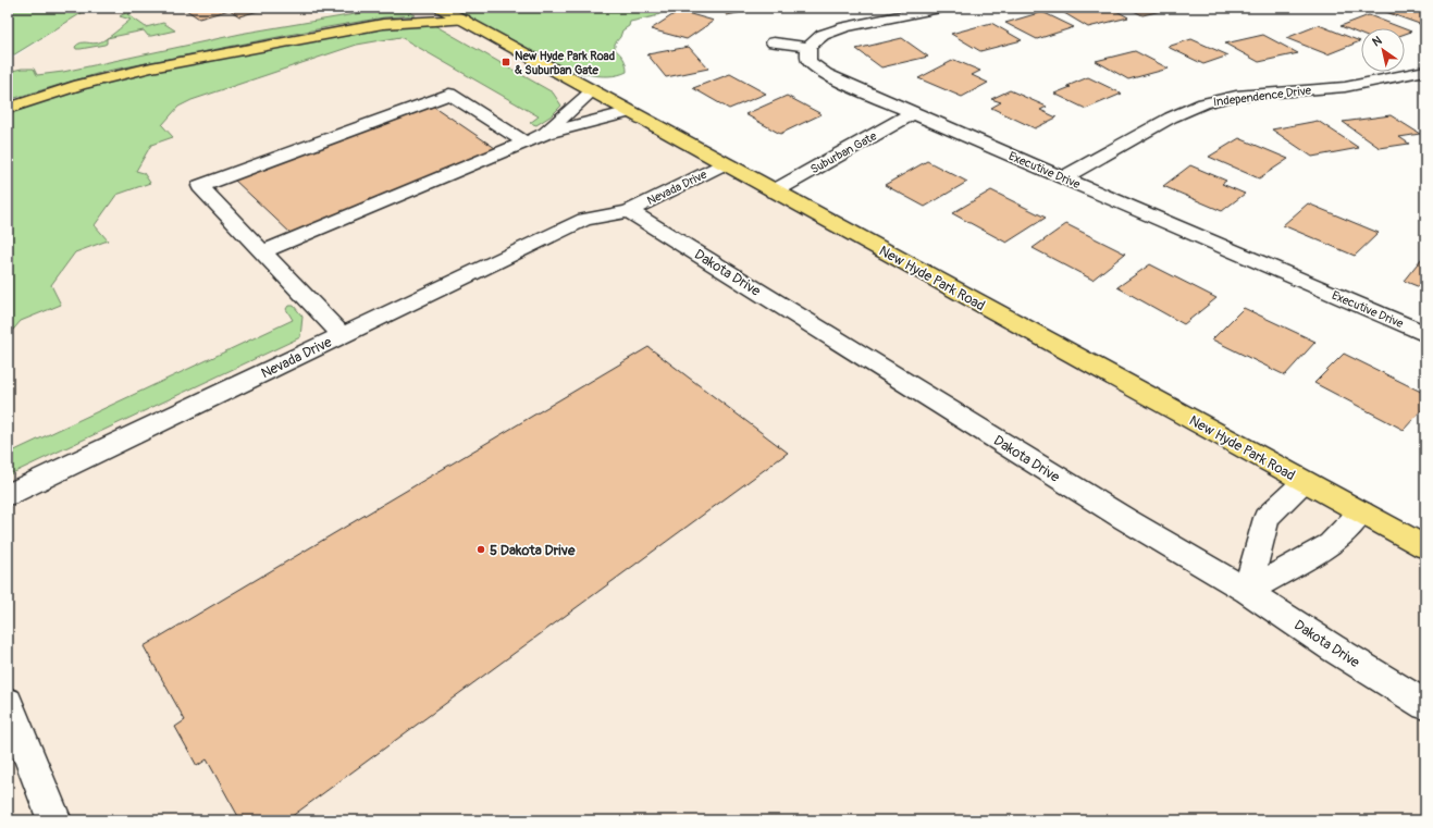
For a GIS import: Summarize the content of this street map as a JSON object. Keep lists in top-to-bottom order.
{
  "streets": {
    "main road": ["New Hyde Park Road"],
    "street": [
      "Independence Drive",
      "Suburban Gate",
      "Executive Drive",
      "Nevada Drive",
      "Dakota Drive"
    ]
  },
  "crossings": [
    ["Independence Drive", "Executive Drive"],
    ["Suburban Gate", "Executive Drive"],
    ["Suburban Gate", "New Hyde Park Road"],
    ["Nevada Drive", "Dakota Drive"],
    ["Nevada Drive", "New Hyde Park Road"]
  ],
  "places": {
    "transit": ["New Hyde Park Road & Suburban Gate"],
    "other": ["5 Dakota Drive"]
  },
  "north": "top left"
}
